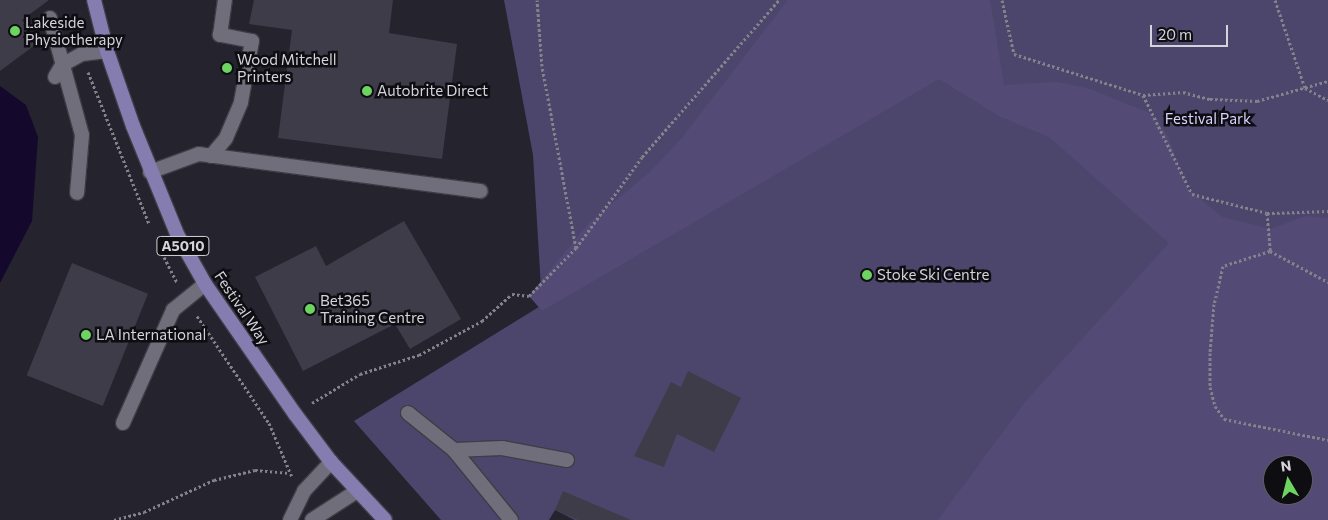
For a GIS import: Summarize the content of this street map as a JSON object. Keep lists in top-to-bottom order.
{
  "streets": {
    "main road": ["A5010", "Festival Way"]
  },
  "parks": ["Festival Park"],
  "places": [
    "Lakeside Physiotherapy",
    "Wood Mitchell Printers",
    "Autobrite Direct",
    "Stoke Ski Centre",
    "Bet365 Training Centre",
    "LA International"
  ],
  "scale_bar": "20 m",
  "north": "top"
}
